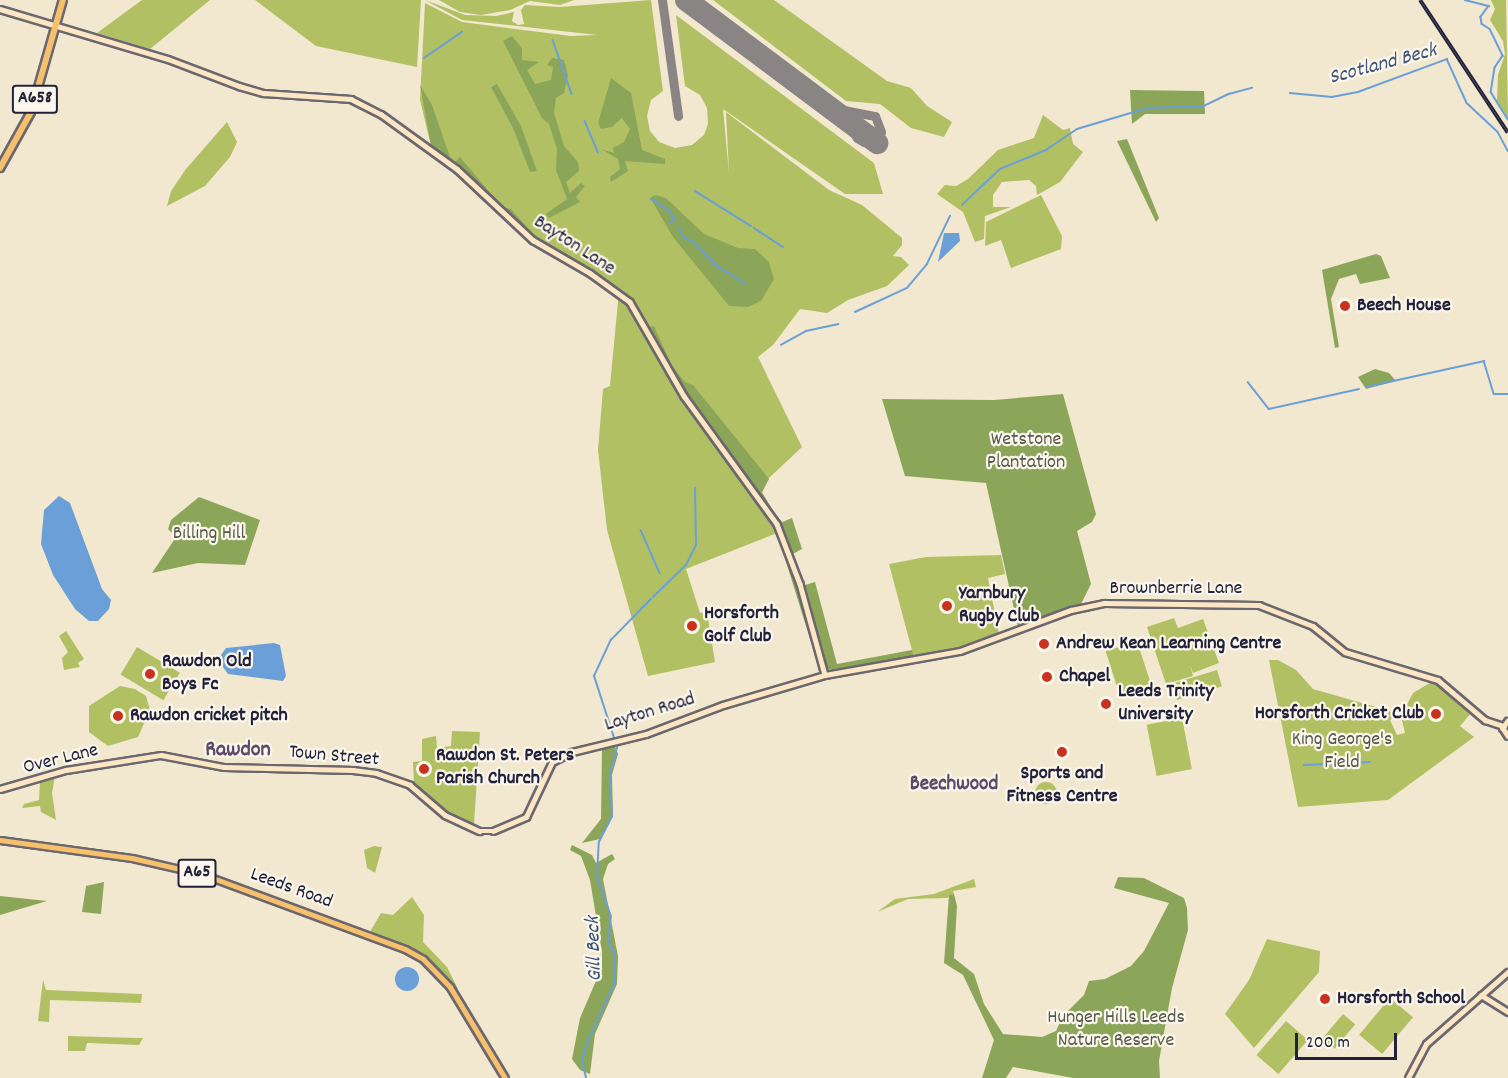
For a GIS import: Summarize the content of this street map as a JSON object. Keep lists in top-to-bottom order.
{
  "streets": {
    "highway": ["A658"],
    "main road": ["A65", "Leeds Road"],
    "street": [
      "Bayton Lane",
      "Brownberrie Lane",
      "Layton Road",
      "Town Street",
      "Over Lane"
    ]
  },
  "crossings": [
    ["A658", "Bayton Lane"],
    ["Bayton Lane", "Brownberrie Lane"],
    ["Bayton Lane", "Layton Road"],
    ["Brownberrie Lane", "Layton Road"],
    ["Layton Road", "Town Street"],
    ["Town Street", "Over Lane"]
  ],
  "districts": ["Rawdon", "Beechwood"],
  "water": ["Scotland Beck", "Gill Beck"],
  "parks": [
    "Wetstone Plantation",
    "Billing Hill",
    "King George's Field",
    "Hunger Hills Leeds Nature Reserve"
  ],
  "places": [
    "Beech House",
    "Yarnbury Rugby Club",
    "Horsforth Golf Club",
    "Andrew Kean Learning Centre",
    "Rawdon Old Boys Fc",
    "Chapel",
    "Leeds Trinity University",
    "Horsforth Cricket Club",
    "Rawdon cricket pitch",
    "Sports and Fitness Centre",
    "Rawdon St. Peters Parish Church",
    "Horsforth School"
  ],
  "scale_bar": "200 m"
}
